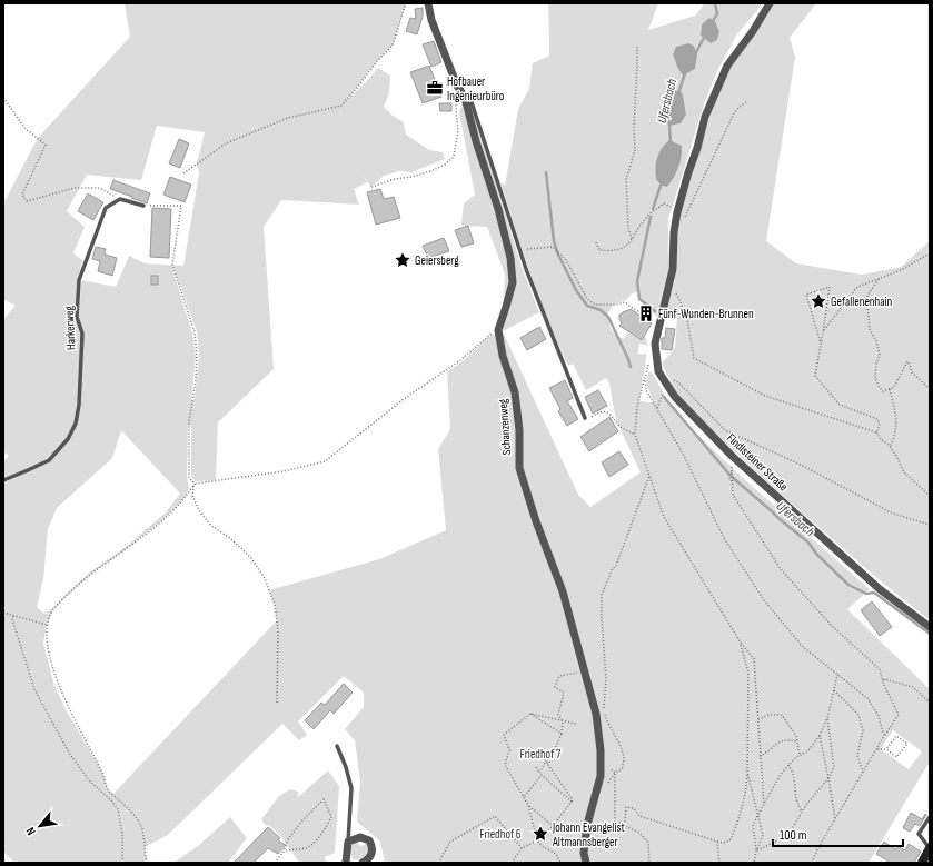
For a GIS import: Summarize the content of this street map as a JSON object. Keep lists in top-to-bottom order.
{
  "streets": {
    "street": ["Schanzenweg", "Findlsteiner Straße"],
    "lane": ["Harkerweg"]
  },
  "water": ["Ufersbach"],
  "parks": ["Friedhof 7", "Friedhof 6"],
  "places": {
    "office": ["Hofbauer Ingenieurbüro"],
    "place": ["Geiersberg", "Gefallenenhain", "Johann Evangelist Altmannsberger"],
    "building": ["Fünf-Wunden-Brunnen"]
  },
  "scale_bar": "100 m",
  "north": "bottom left"
}
